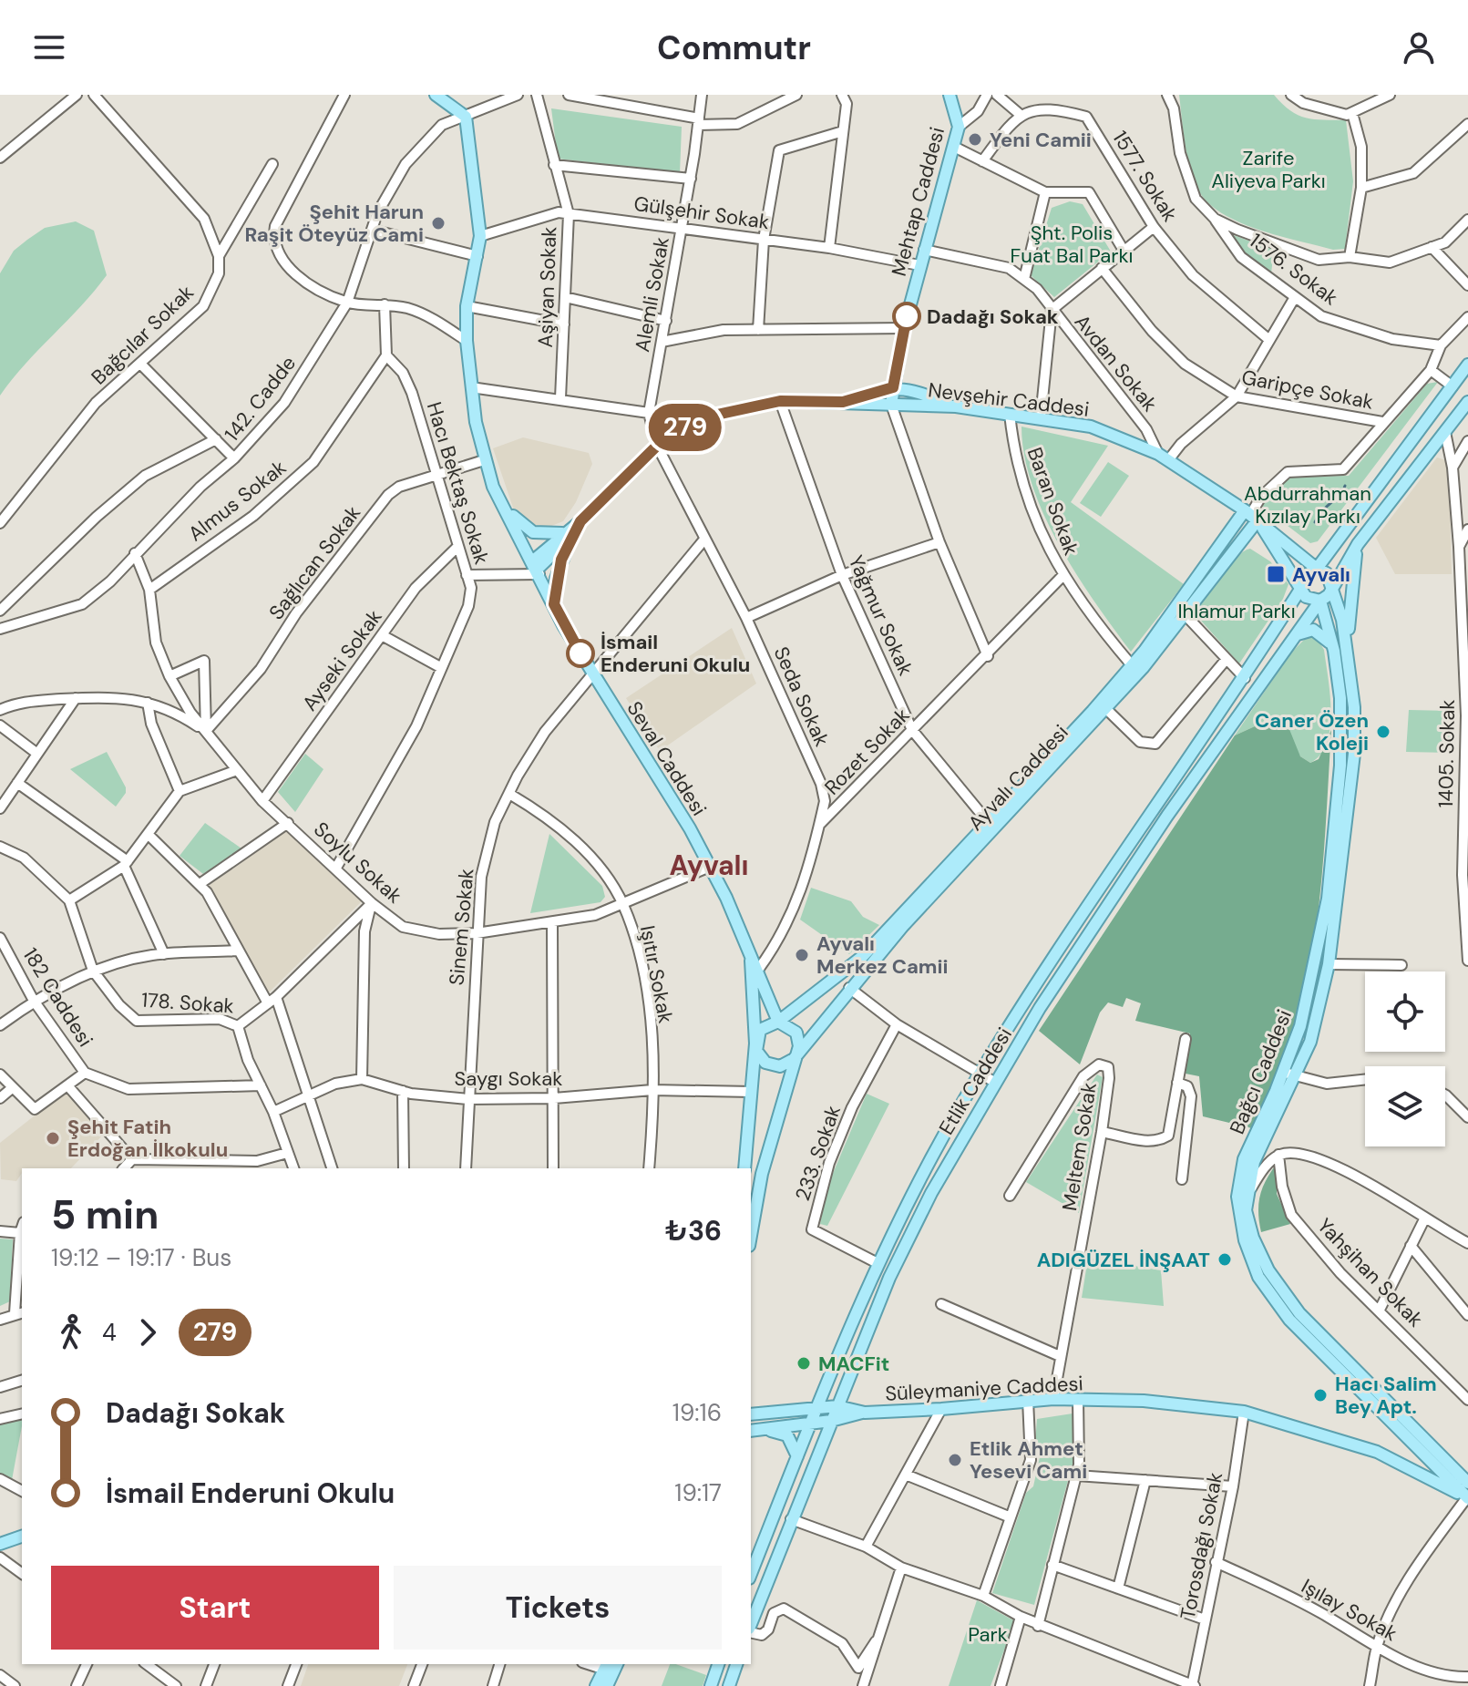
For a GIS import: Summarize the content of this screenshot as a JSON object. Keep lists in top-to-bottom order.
{
  "streets": {
    "main road": [
      "Mehtap Caddesi",
      "Nevşehir Caddesi",
      "Seval Caddesi",
      "Ayvalı Caddesi",
      "Bağcı Caddesi",
      "Etlik Caddesi",
      "Süleymaniye Caddesi"
    ],
    "street": [
      "1577. Sokak",
      "Gülşehir Sokak",
      "1576. Sokak",
      "Aşiyan Sokak",
      "Alemli Sokak",
      "Bağcılar Sokak",
      "Avdan Sokak",
      "Garipçe Sokak",
      "142. Cadde",
      "Hacı Bektaş Sokak",
      "Almus Sokak",
      "Baran Sokak",
      "Sağlıcan Sokak",
      "Yağmur Sokak",
      "Ayseki Sokak",
      "Seda Sokak",
      "Rozet Sokak",
      "1405. Sokak",
      "Soylu Sokak",
      "Sinem Sokak",
      "Işıtır Sokak",
      "182 Caddesi",
      "178. Sokak",
      "Saygı Sokak",
      "Meltem Sokak",
      "233. Sokak",
      "Yahşihan Sokak",
      "Torosdağı Sokak",
      "Işılay Sokak"
    ]
  },
  "crossings": [
    ["Mehtap Caddesi", "Gülşehir Sokak"],
    ["Mehtap Caddesi", "Avdan Sokak"],
    ["Mehtap Caddesi", "Nevşehir Caddesi"],
    ["Mehtap Caddesi", "Baran Sokak"],
    ["Gülşehir Sokak", "Aşiyan Sokak"],
    ["Gülşehir Sokak", "Alemli Sokak"],
    ["Gülşehir Sokak", "Avdan Sokak"],
    ["Gülşehir Sokak", "Nevşehir Caddesi"],
    ["Gülşehir Sokak", "Baran Sokak"],
    ["Gülşehir Sokak", "Seval Caddesi"],
    ["Alemli Sokak", "Seda Sokak"],
    ["Avdan Sokak", "Nevşehir Caddesi"],
    ["Avdan Sokak", "Baran Sokak"],
    ["142. Cadde", "Seval Caddesi"],
    ["142. Cadde", "Soylu Sokak"],
    ["Nevşehir Caddesi", "Baran Sokak"],
    ["Nevşehir Caddesi", "Ayvalı Caddesi"],
    ["Nevşehir Caddesi", "Bağcı Caddesi"],
    ["Nevşehir Caddesi", "Etlik Caddesi"],
    ["Hacı Bektaş Sokak", "Almus Sokak"],
    ["Hacı Bektaş Sokak", "Sağlıcan Sokak"],
    ["Hacı Bektaş Sokak", "Ayseki Sokak"],
    ["Hacı Bektaş Sokak", "Soylu Sokak"],
    ["Almus Sokak", "Soylu Sokak"],
    ["Baran Sokak", "Rozet Sokak"],
    ["Baran Sokak", "Ayvalı Caddesi"],
    ["Sağlıcan Sokak", "Seval Caddesi"],
    ["Sağlıcan Sokak", "Soylu Sokak"],
    ["Yağmur Sokak", "Rozet Sokak"],
    ["Yağmur Sokak", "Ayvalı Caddesi"],
    ["Ayseki Sokak", "Soylu Sokak"],
    ["Seda Sokak", "Rozet Sokak"],
    ["Seda Sokak", "Seval Caddesi"],
    ["Seda Sokak", "Sinem Sokak"],
    ["Seval Caddesi", "Ayvalı Caddesi"],
    ["Seval Caddesi", "Soylu Sokak"],
    ["Seval Caddesi", "Sinem Sokak"],
    ["Soylu Sokak", "Sinem Sokak"],
    ["Soylu Sokak", "Işıtır Sokak"],
    ["Soylu Sokak", "178. Sokak"],
    ["Sinem Sokak", "Işıtır Sokak"],
    ["Sinem Sokak", "Saygı Sokak"],
    ["Işıtır Sokak", "Saygı Sokak"],
    ["Bağcı Caddesi", "Etlik Caddesi"],
    ["Bağcı Caddesi", "Süleymaniye Caddesi"],
    ["Etlik Caddesi", "233. Sokak"],
    ["Etlik Caddesi", "Süleymaniye Caddesi"],
    ["Meltem Sokak", "Süleymaniye Caddesi"],
    ["Süleymaniye Caddesi", "Torosdağı Sokak"],
    ["Torosdağı Sokak", "Işılay Sokak"]
  ],
  "districts": ["Ayvalı"],
  "parks": [
    "Zarife Aliyeva Parkı",
    "Şht. Polis Fuat Bal Parkı",
    "Abdurrahman Kızılay Parkı",
    "Ihlamur Parkı",
    "Park"
  ],
  "places": {
    "other": [
      "Yeni Camii",
      "Şehit Harun Raşit Öteyüz Cami",
      "Dadağı Sokak",
      "İsmail Enderuni Okulu",
      "Caner Özen Koleji",
      "Ayvalı Merkez Camii",
      "Şehit Fatih Erdoğan İlkokulu",
      "ADIGÜZEL İNŞAAT",
      "MACFit",
      "Hacı Salim Bey Apt.",
      "Etlik Ahmet Yesevi Cami"
    ],
    "transit": ["Ayvalı"]
  },
  "lines": ["bus line 279"],
  "page": {
    "header": "Commutr",
    "on_map": "279",
    "heading": ["5 min", "19:12 – 19:17 · Bus", "₺36"],
    "legs": ["4", "279"],
    "list": [
      {
        "name": "Dadağı Sokak",
        "value": "19:16"
      },
      {
        "name": "İsmail Enderuni Okulu",
        "value": "19:17"
      }
    ],
    "buttons": ["Start", "Tickets"]
  }
}
